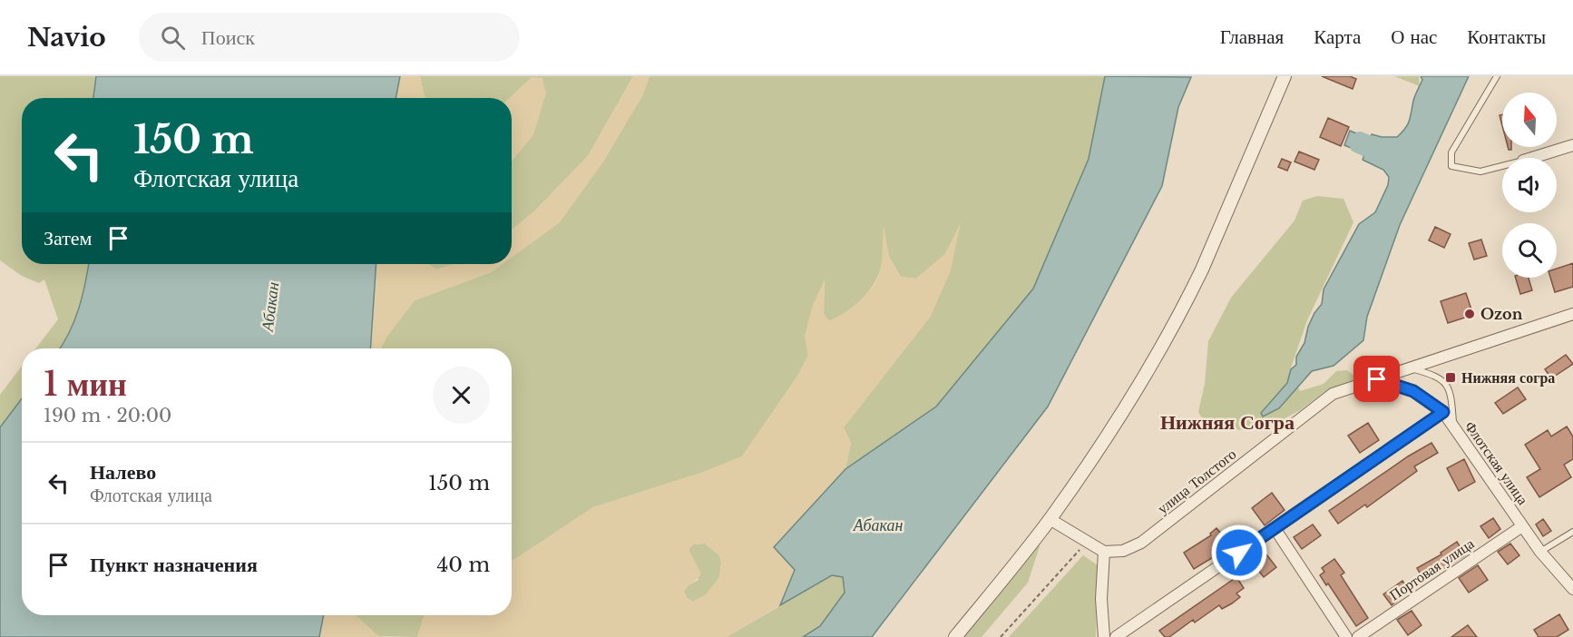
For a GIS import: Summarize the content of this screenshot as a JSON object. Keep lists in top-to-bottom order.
{
  "streets": {
    "street": ["Флотская улица", "улица Толстого", "Портовая улица"]
  },
  "crossings": [
    ["Флотская улица", "улица Толстого"],
    ["Флотская улица", "Портовая улица"]
  ],
  "districts": ["Нижняя Согра"],
  "water": ["Абакан"],
  "places": {
    "other": ["Ozon"],
    "transit": ["Нижняя согра"]
  },
  "north": "top",
  "page": {
    "header": "Navio",
    "search": "Поиск",
    "nav": [
      "Главная",
      "Карта",
      "О нас",
      "Контакты"
    ],
    "turn": ["150 m", "Флотская улица"],
    "then": "Затем",
    "heading": ["1 мин", "190 m · 20:00"],
    "list": [
      {
        "name": "Налево",
        "note": "Флотская улица",
        "value": "150 m"
      },
      {
        "name": "Пункт назначения",
        "value": "40 m"
      }
    ]
  }
}
